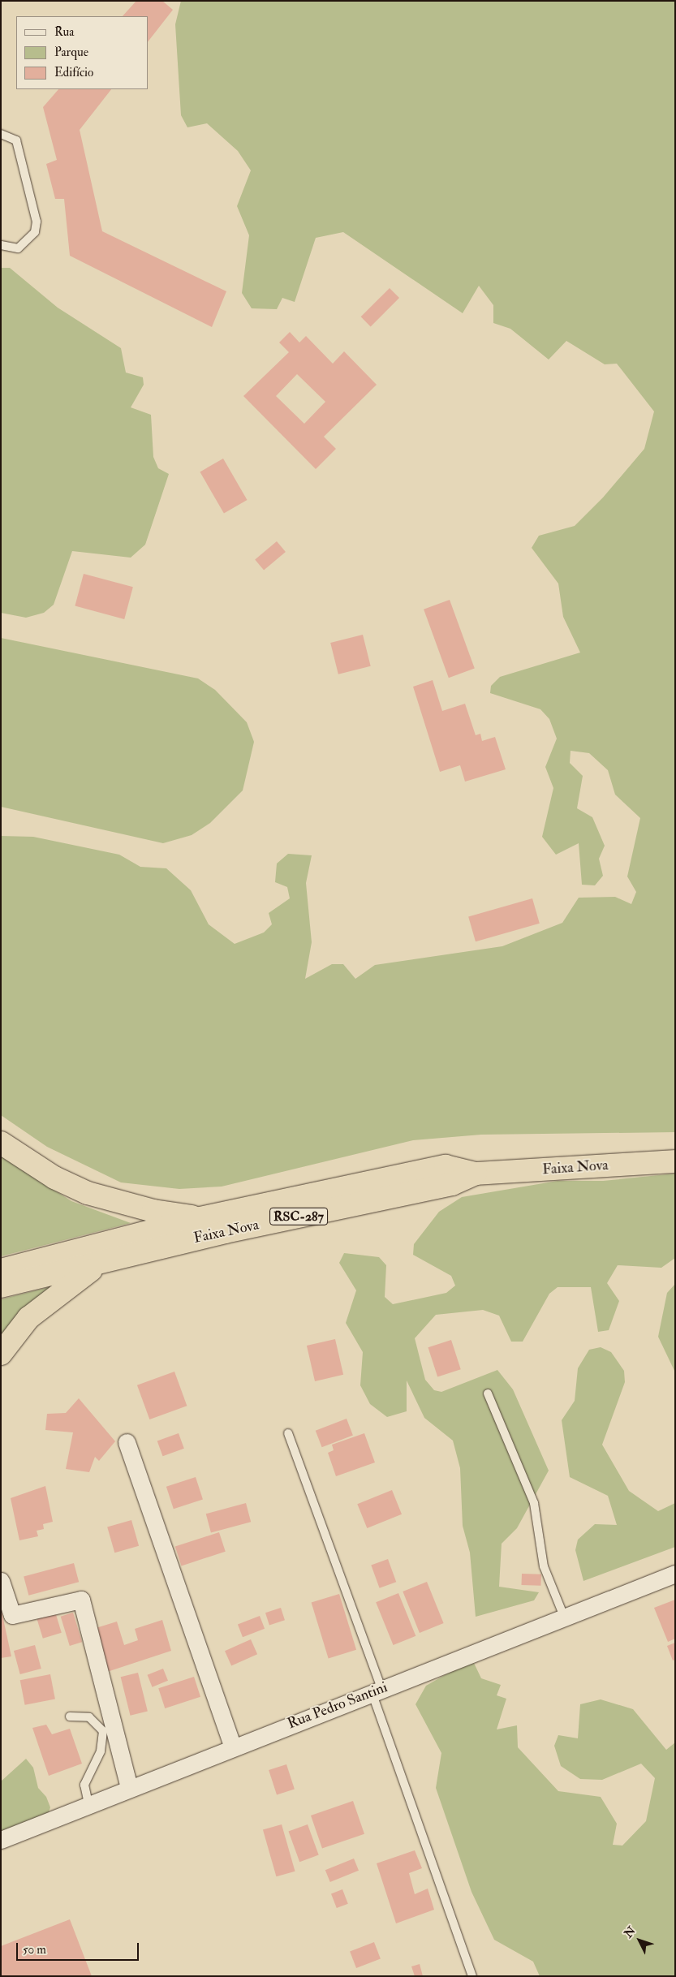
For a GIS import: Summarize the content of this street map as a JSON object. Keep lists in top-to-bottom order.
{
  "streets": {
    "highway": ["Faixa Nova", "RSC-287"],
    "street": ["Rua Pedro Santini"]
  },
  "legend": ["Rua", "Parque", "Edifício"],
  "scale_bar": "50 m",
  "north": "top left"
}
